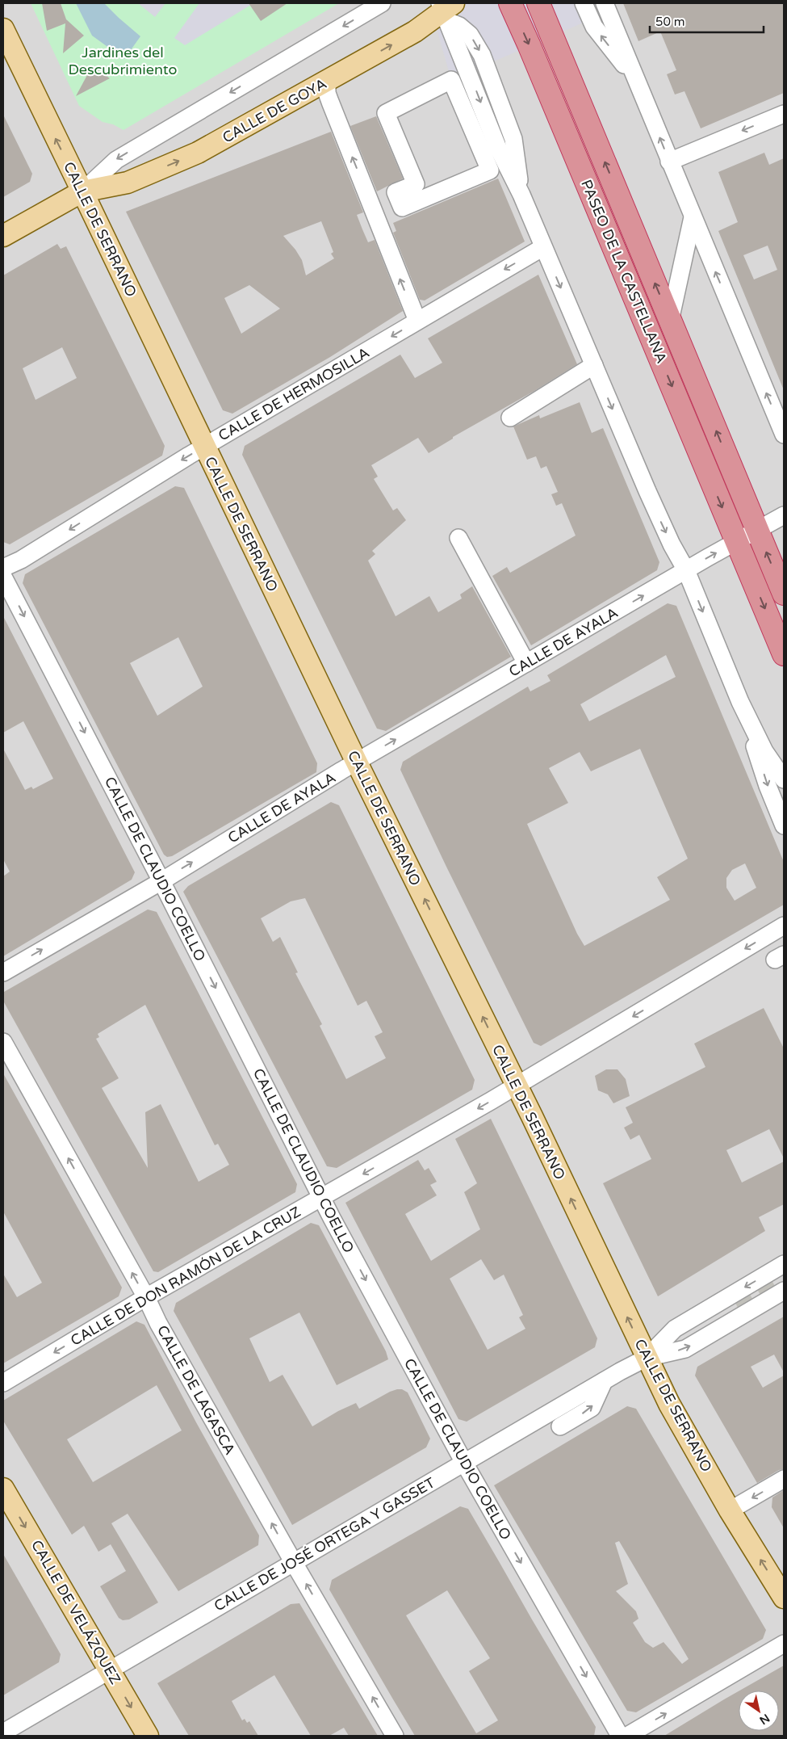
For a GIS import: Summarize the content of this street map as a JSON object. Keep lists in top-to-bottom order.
{
  "streets": {
    "highway": ["PASEO DE LA CASTELLANA"],
    "main road": ["CALLE DE GOYA", "CALLE DE SERRANO", "CALLE DE VELÁZQUEZ"],
    "street": [
      "CALLE DE HERMOSILLA",
      "CALLE DE AYALA",
      "CALLE DE CLAUDIO COELLO",
      "CALLE DE DON RAMÓN DE LA CRUZ",
      "CALLE DE LAGASCA",
      "CALLE DE JOSÉ ORTEGA Y GASSET"
    ]
  },
  "crossings": [
    ["CALLE DE GOYA", "CALLE DE SERRANO"],
    ["CALLE DE SERRANO", "CALLE DE HERMOSILLA"],
    ["CALLE DE SERRANO", "CALLE DE AYALA"],
    ["CALLE DE SERRANO", "CALLE DE DON RAMÓN DE LA CRUZ"],
    ["CALLE DE SERRANO", "CALLE DE JOSÉ ORTEGA Y GASSET"],
    ["CALLE DE AYALA", "CALLE DE CLAUDIO COELLO"],
    ["CALLE DE CLAUDIO COELLO", "CALLE DE DON RAMÓN DE LA CRUZ"],
    ["CALLE DE CLAUDIO COELLO", "CALLE DE JOSÉ ORTEGA Y GASSET"],
    ["CALLE DE DON RAMÓN DE LA CRUZ", "CALLE DE LAGASCA"],
    ["CALLE DE LAGASCA", "CALLE DE JOSÉ ORTEGA Y GASSET"],
    ["CALLE DE JOSÉ ORTEGA Y GASSET", "CALLE DE VELÁZQUEZ"]
  ],
  "one_way": [
    "CALLE DE SERRANO",
    "CALLE DE HERMOSILLA",
    "CALLE DE AYALA",
    "CALLE DE CLAUDIO COELLO",
    "CALLE DE DON RAMÓN DE LA CRUZ",
    "CALLE DE LAGASCA",
    "CALLE DE VELÁZQUEZ"
  ],
  "parks": ["Jardines del Descubrimiento"],
  "scale_bar": "50 m",
  "north": "bottom right"
}
